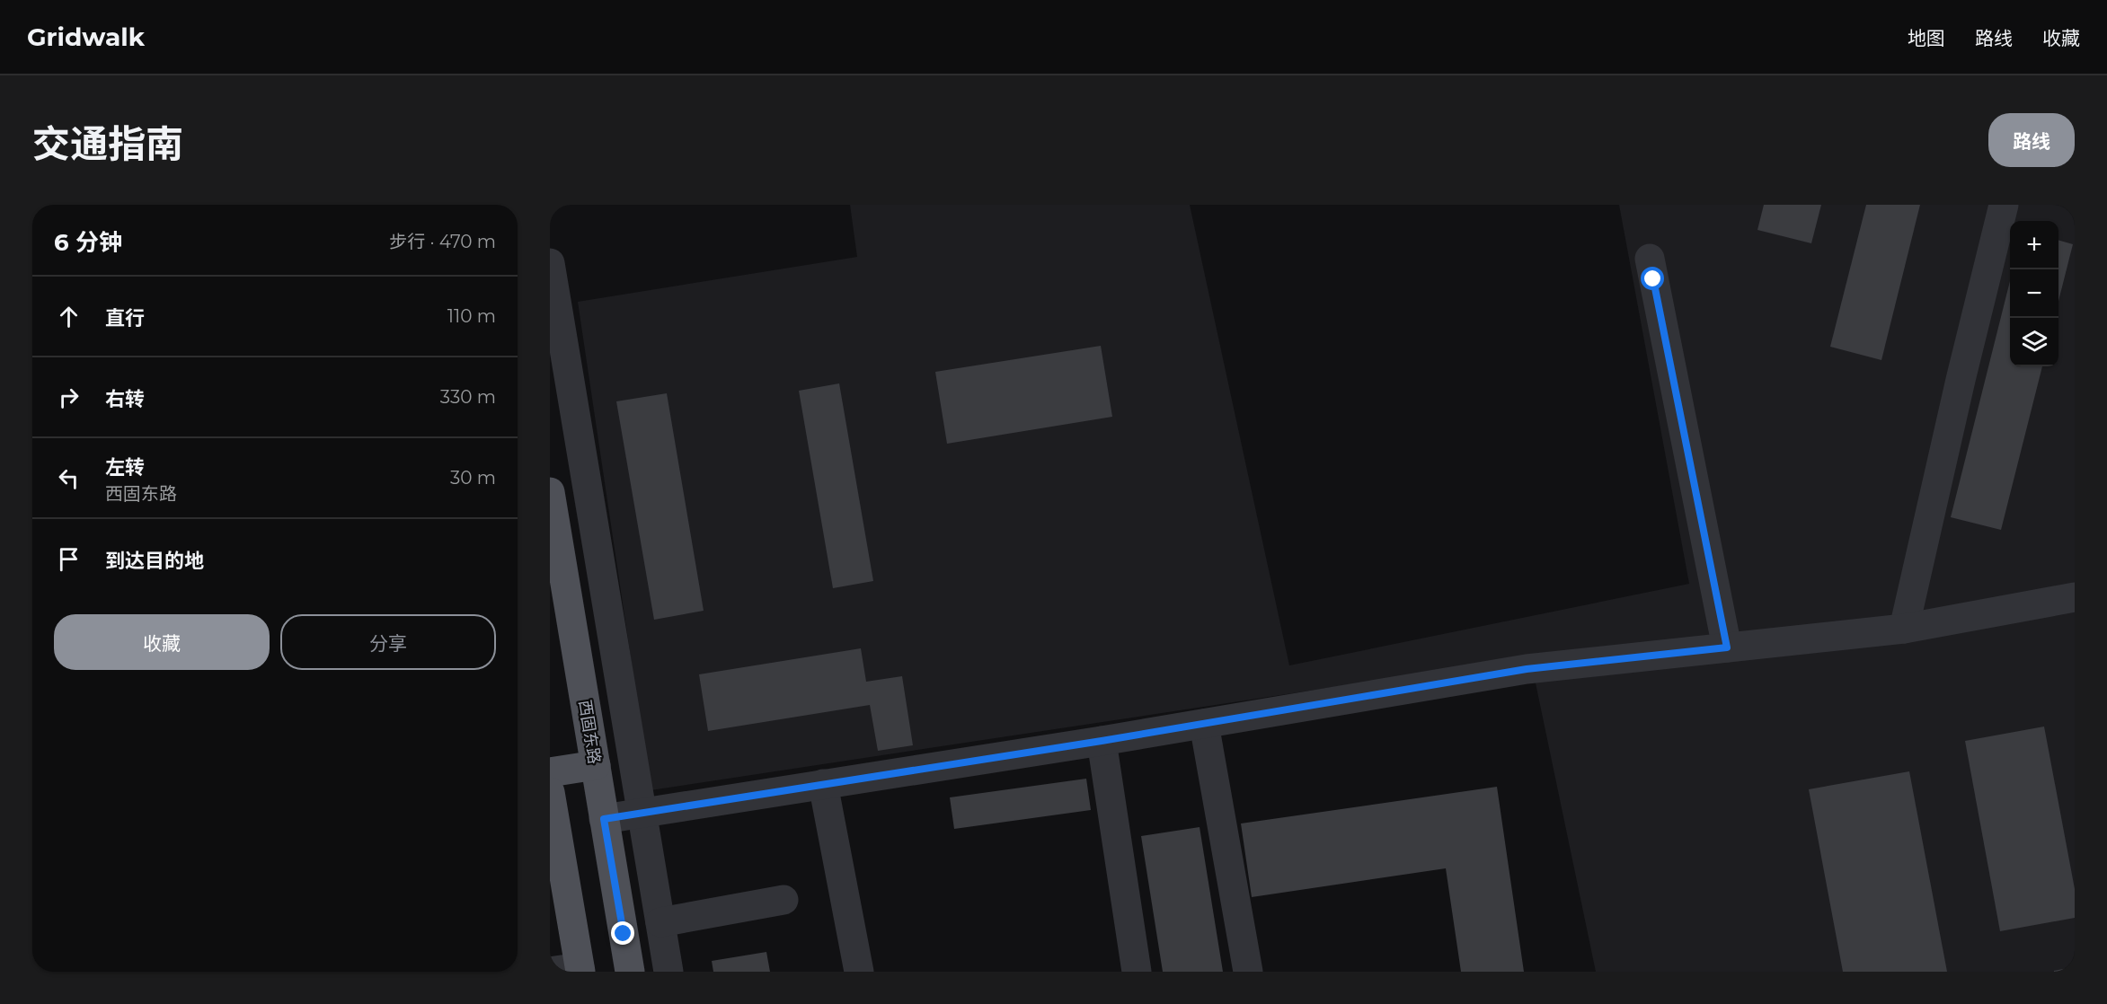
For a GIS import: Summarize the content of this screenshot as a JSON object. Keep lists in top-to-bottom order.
{
  "streets": {
    "main road": ["西固东路"]
  },
  "page": {
    "header": "Gridwalk",
    "nav": ["地图", "路线", "收藏"],
    "title": "交通指南",
    "buttons": [
      "路线",
      ["收藏", "分享"]
    ],
    "heading": ["6 分钟", "步行 · 470 m"],
    "map_buttons": ["+", "−"],
    "list": [
      ["直行", "110 m"],
      ["右转", "330 m"],
      ["左转", "西固东路", "30 m"],
      "到达目的地"
    ]
  }
}
